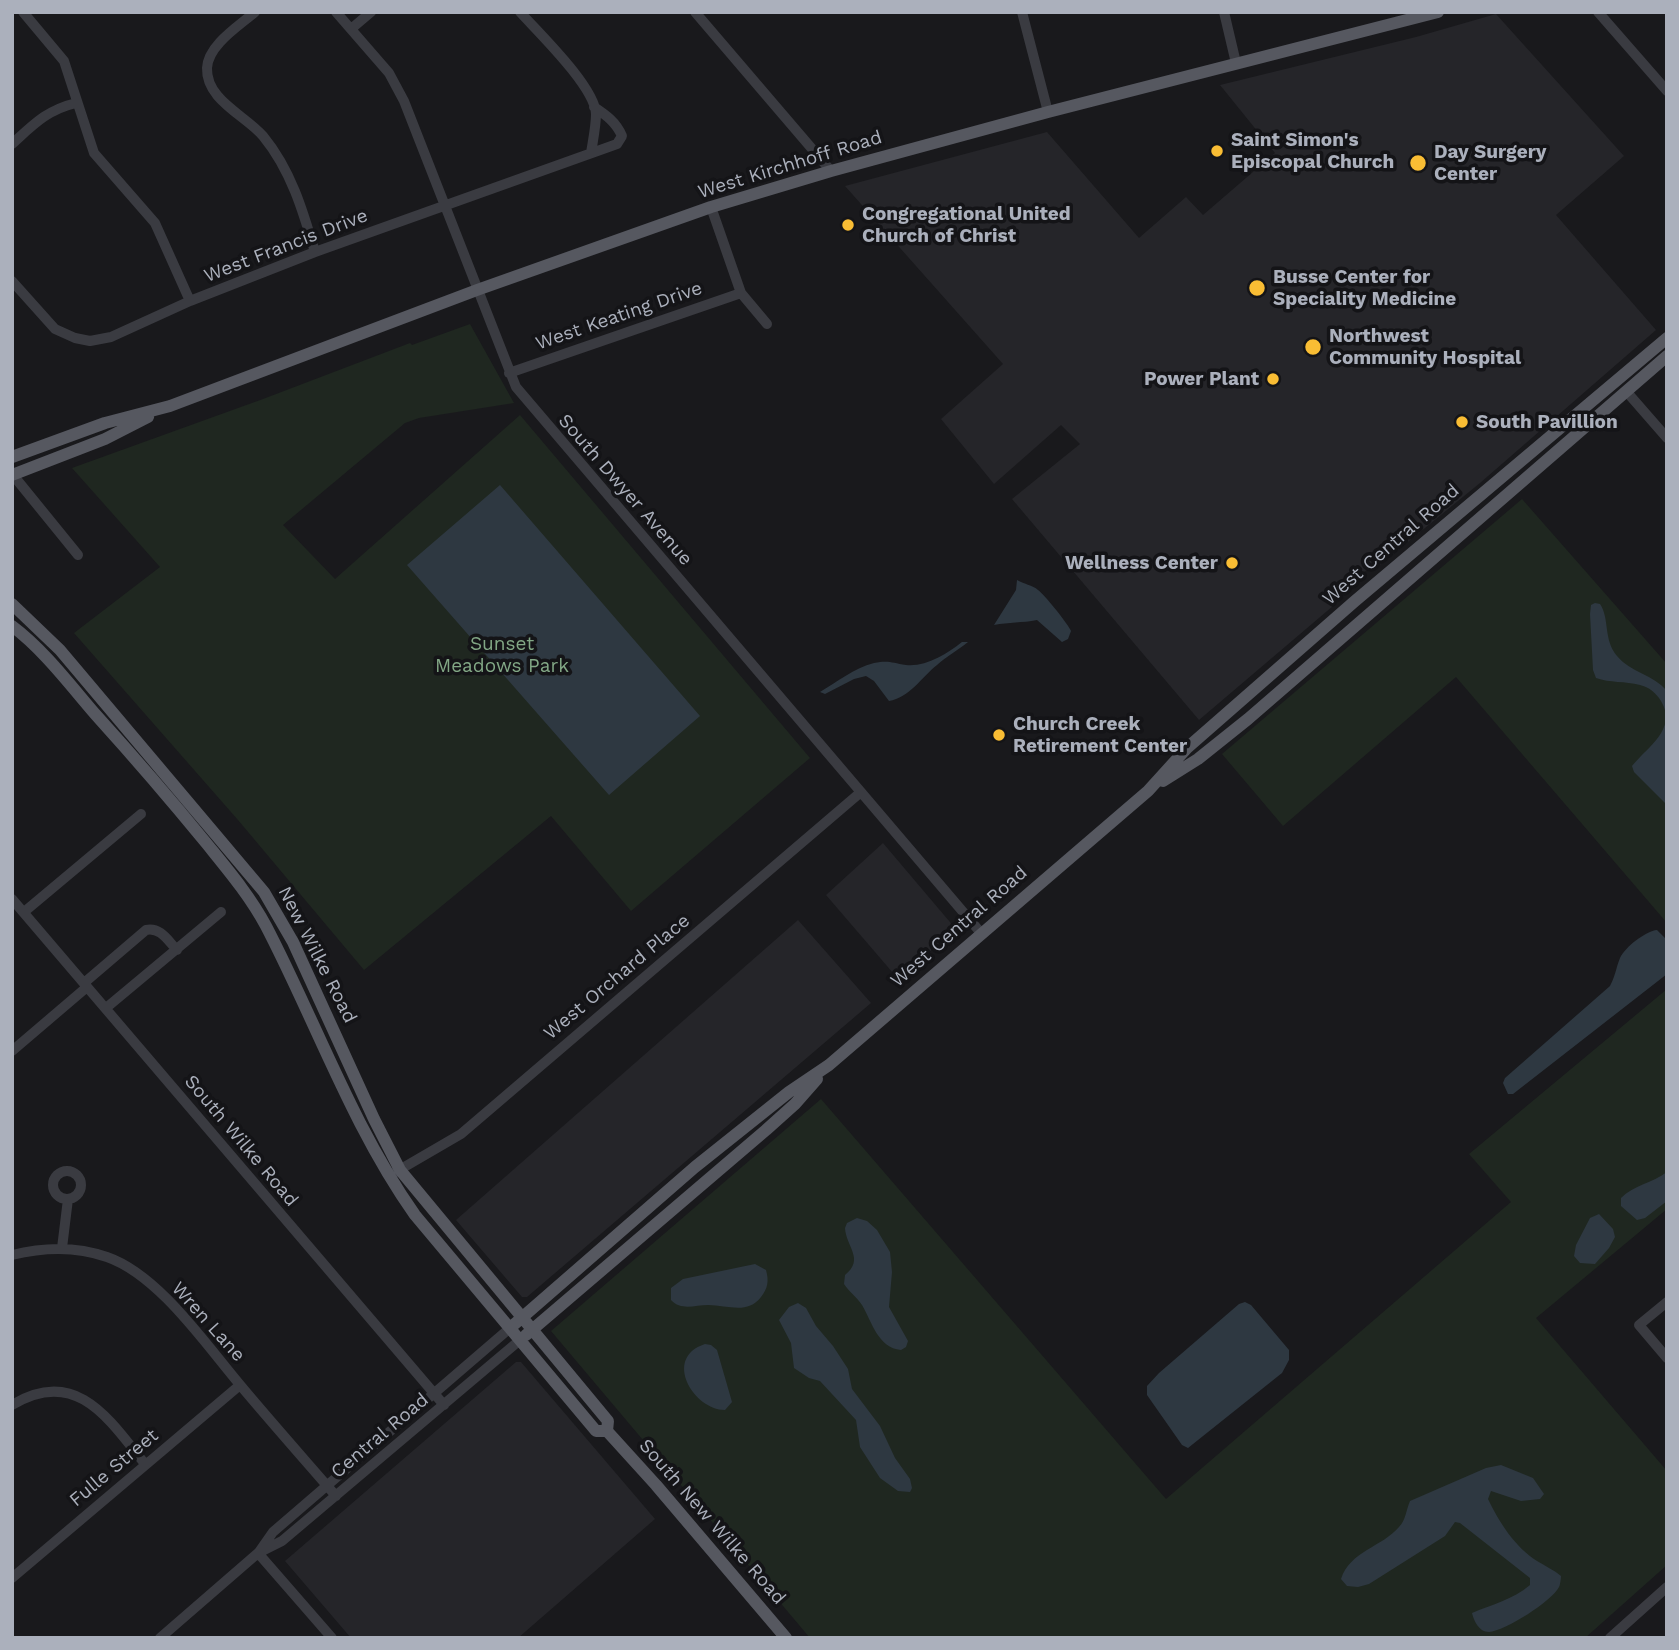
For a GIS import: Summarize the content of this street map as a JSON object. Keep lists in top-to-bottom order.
{
  "streets": {
    "main road": [
      "West Kirchhoff Road",
      "West Central Road",
      "New Wilke Road",
      "South New Wilke Road"
    ],
    "street": [
      "West Francis Drive",
      "West Keating Drive",
      "South Dwyer Avenue",
      "West Orchard Place",
      "South Wilke Road",
      "Wren Lane",
      "Central Road",
      "Fulle Street"
    ]
  },
  "crossings": [
    ["West Kirchhoff Road", "South Dwyer Avenue"],
    ["West Francis Drive", "South Dwyer Avenue"],
    ["West Keating Drive", "South Dwyer Avenue"],
    ["South Dwyer Avenue", "West Central Road"],
    ["South Dwyer Avenue", "West Orchard Place"],
    ["West Central Road", "New Wilke Road"],
    ["West Central Road", "Central Road"],
    ["West Central Road", "South New Wilke Road"],
    ["New Wilke Road", "West Orchard Place"],
    ["New Wilke Road", "Central Road"],
    ["New Wilke Road", "South New Wilke Road"],
    ["South Wilke Road", "Central Road"],
    ["Wren Lane", "Central Road"],
    ["Wren Lane", "Fulle Street"],
    ["Central Road", "South New Wilke Road"]
  ],
  "parks": ["Sunset Meadows Park"],
  "places": [
    "Saint Simon's Episcopal Church",
    "Day Surgery Center",
    "Congregational United Church of Christ",
    "Busse Center for Speciality Medicine",
    "Northwest Community Hospital",
    "Power Plant",
    "South Pavillion",
    "Wellness Center",
    "Church Creek Retirement Center"
  ]
}
